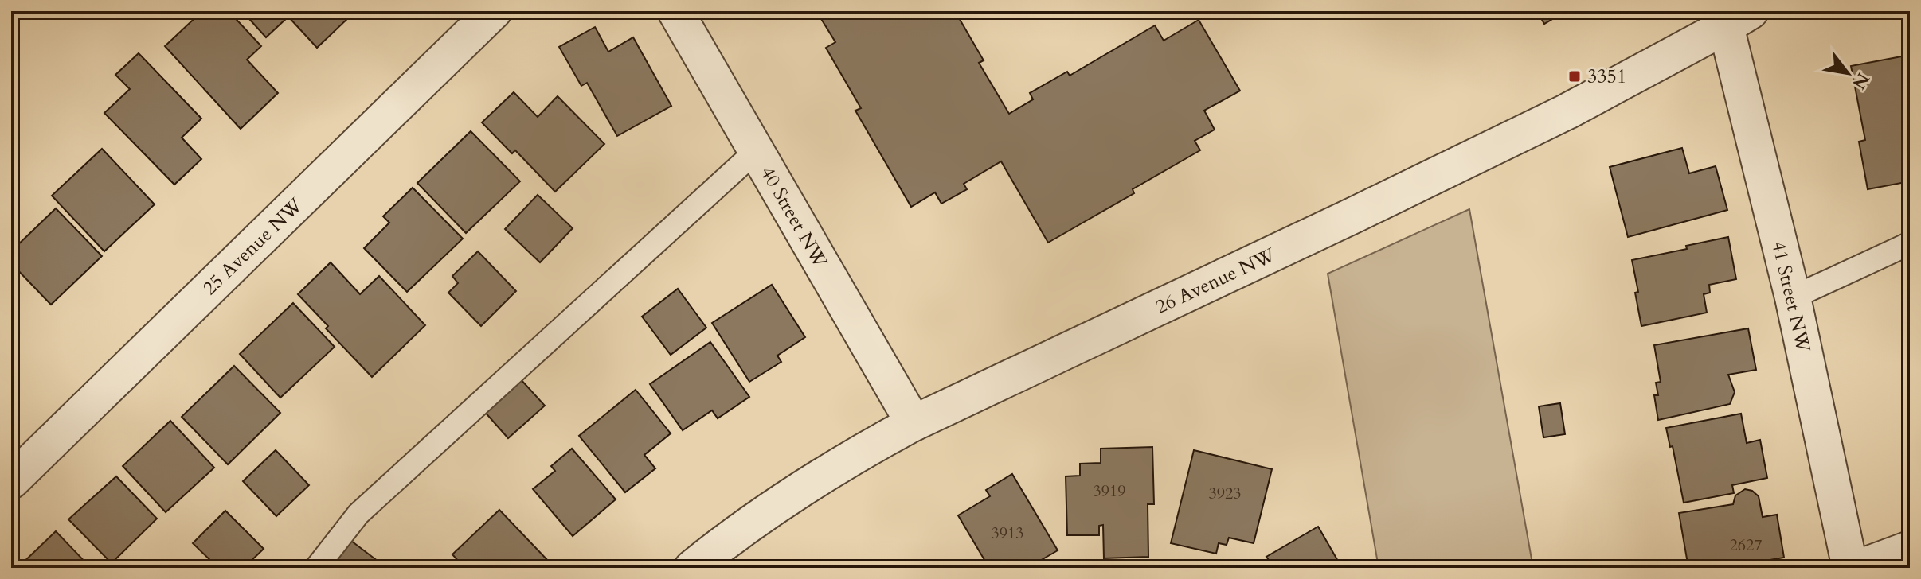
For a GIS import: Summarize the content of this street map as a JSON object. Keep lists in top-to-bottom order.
{
  "streets": {
    "street": [
      "40 Street NW",
      "25 Avenue NW",
      "26 Avenue NW",
      "41 Street NW"
    ]
  },
  "crossings": [
    ["40 Street NW", "26 Avenue NW"],
    ["26 Avenue NW", "41 Street NW"]
  ],
  "places": {
    "transit": ["3351"]
  },
  "house_numbers": [
    "3919",
    "3923",
    "3913",
    "2627"
  ],
  "north": "bottom right"
}
